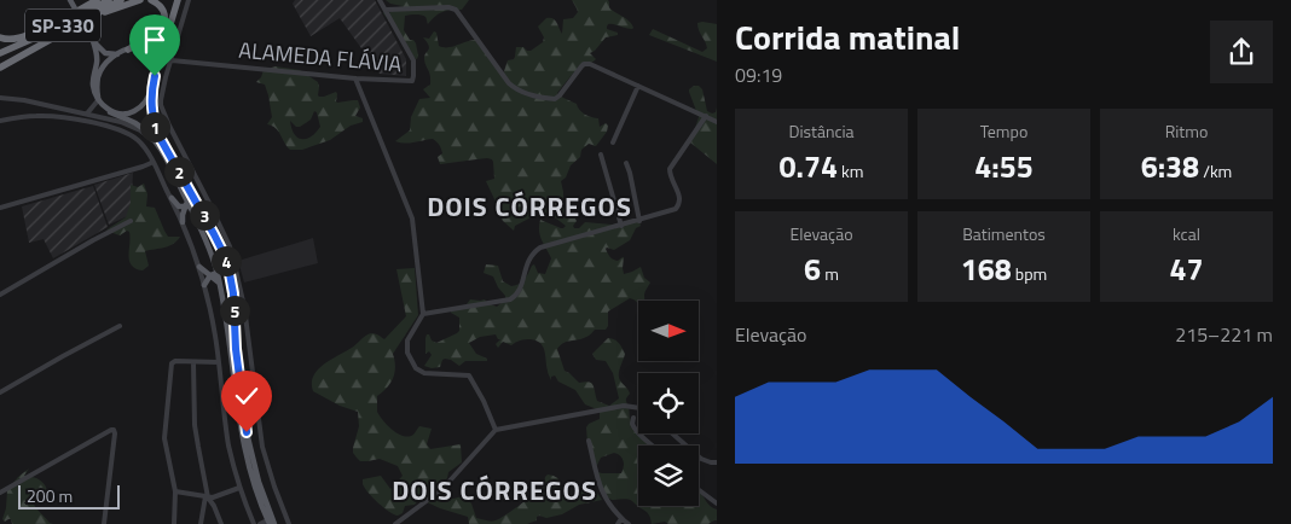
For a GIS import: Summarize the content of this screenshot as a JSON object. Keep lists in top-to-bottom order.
{
  "streets": {
    "highway": ["SP-330"],
    "street": ["ALAMEDA FLÁVIA"]
  },
  "districts": ["DOIS CÓRREGOS", "DOIS CÓRREGOS"],
  "scale_bar": "200 m",
  "north": "right",
  "page": {
    "heading": ["Corrida matinal", "09:19"],
    "stats": [
      ["Distância", "0.74 km"],
      ["Tempo", "4:55"],
      ["Ritmo", "6:38 /km"],
      ["Elevação", "6 m"],
      ["Batimentos", "168 bpm"],
      ["kcal", "47"]
    ],
    "pins": [
      "1",
      "2",
      "3",
      "4",
      "5"
    ],
    "chart": ["Elevação", "215–221 m"],
    "scale": "200 m"
  }
}
